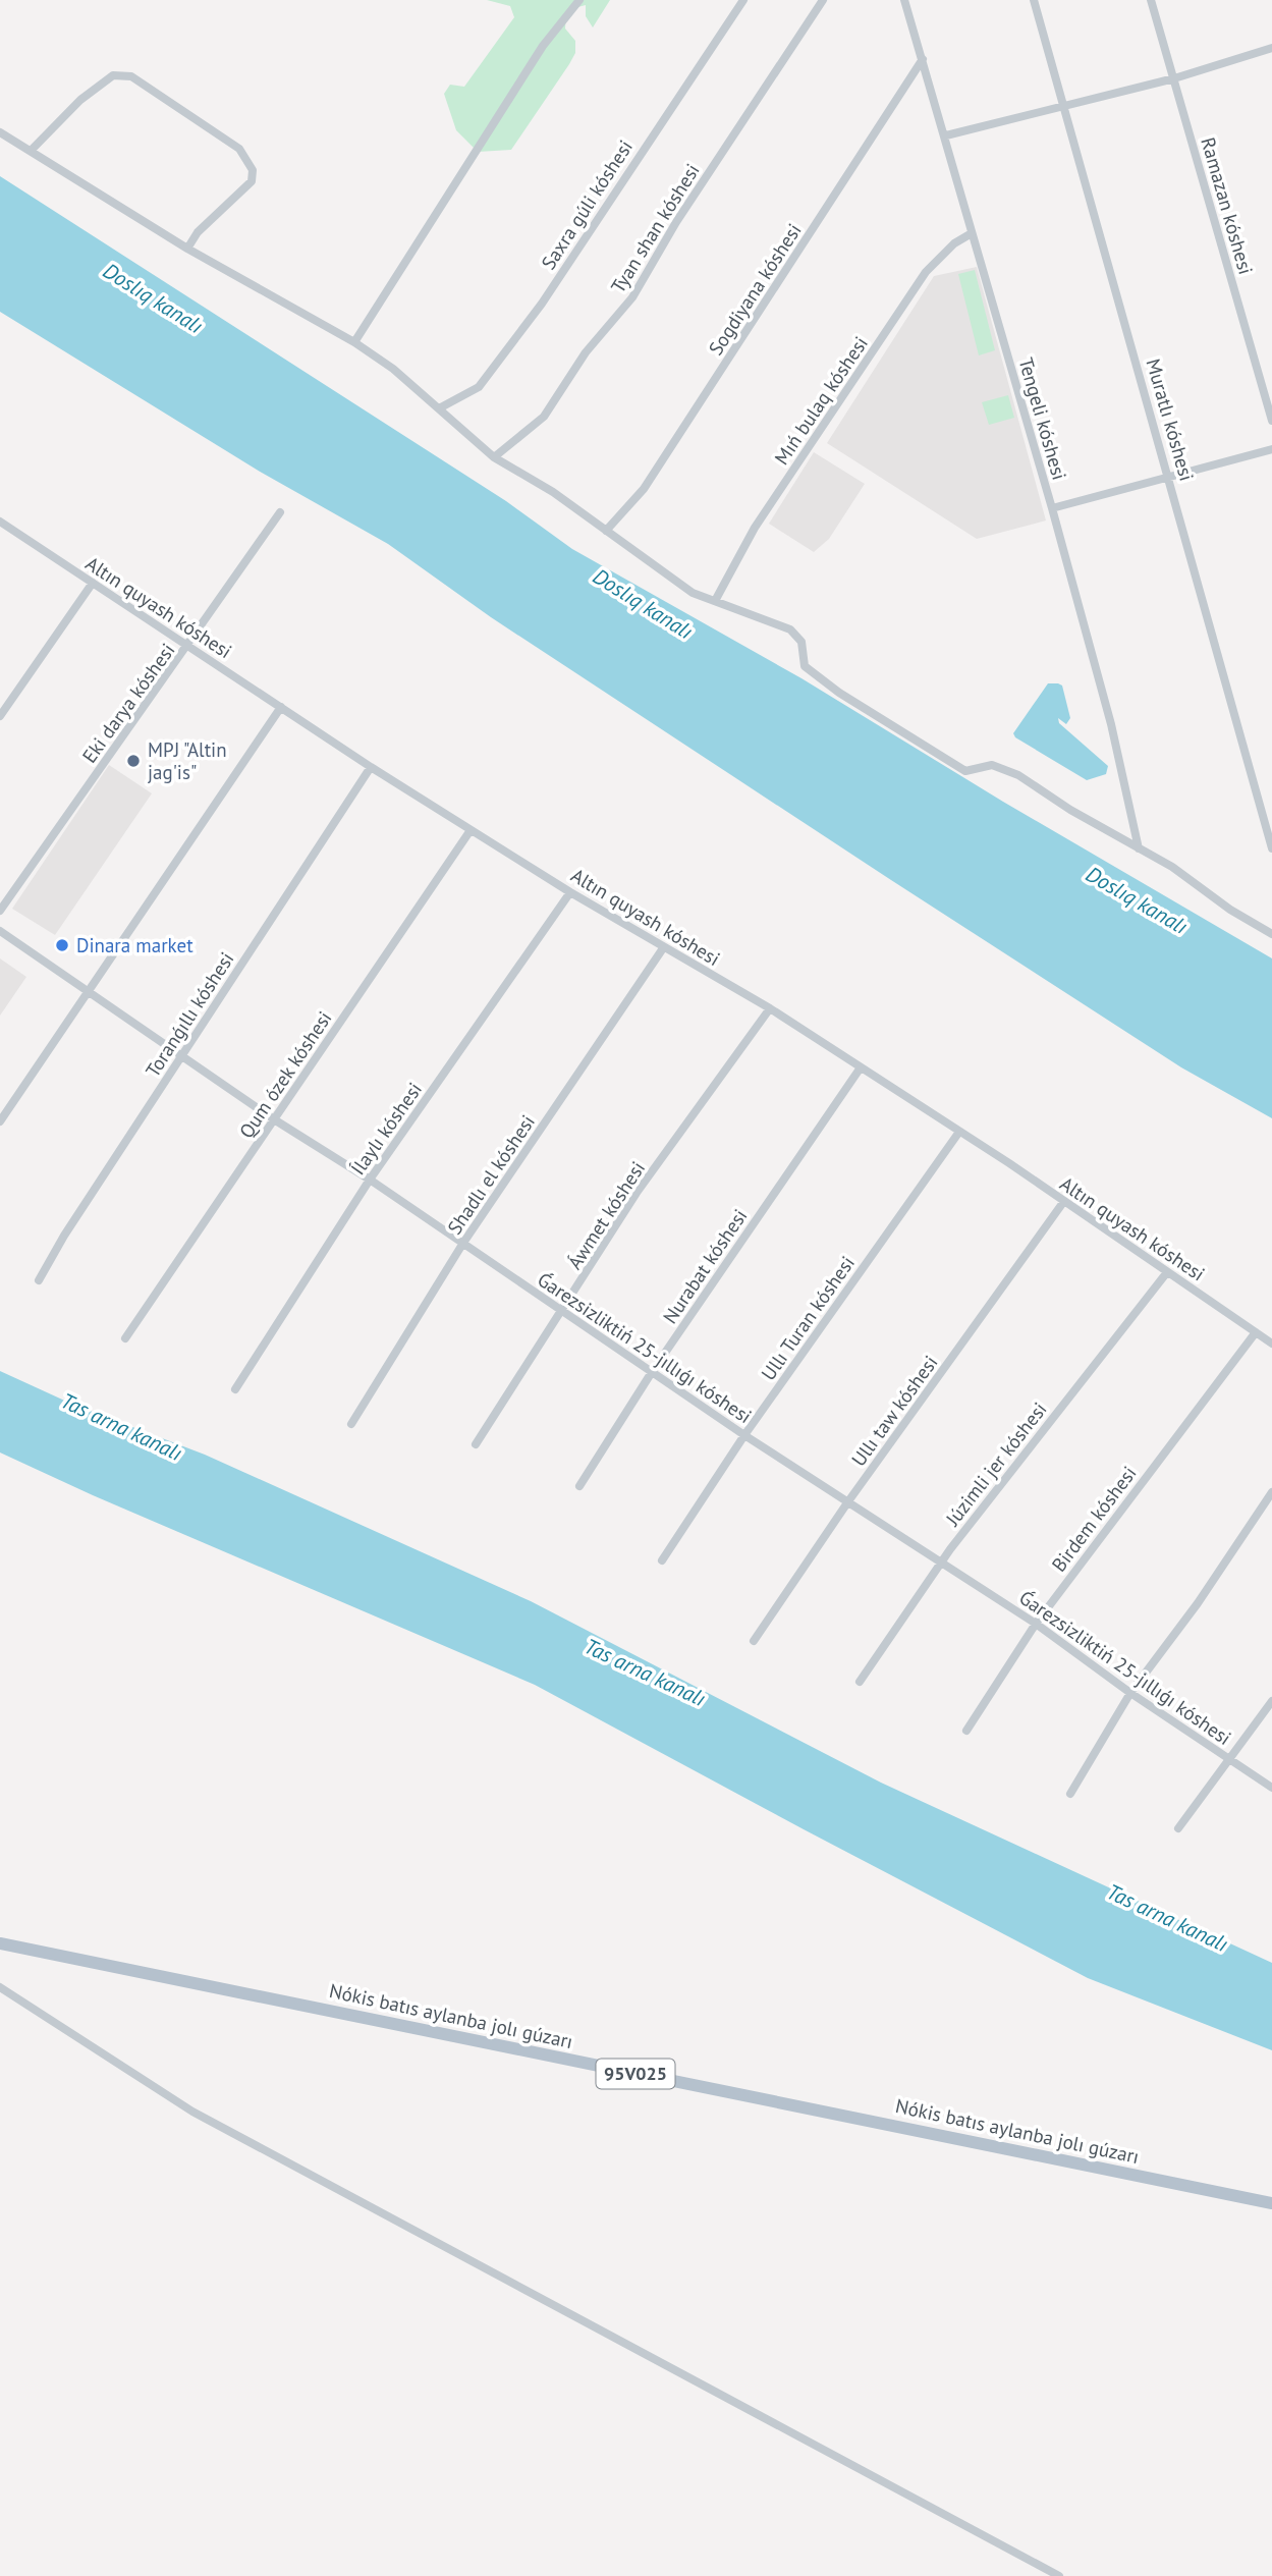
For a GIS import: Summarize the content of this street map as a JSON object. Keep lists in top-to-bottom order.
{
  "streets": {
    "main road": ["Nókis batıs aylanba jolı gúzarı", "95V025"],
    "street": [
      "Saxra gúli kóshesi",
      "Ramazan kóshesi",
      "Tyan shan kóshesi",
      "Sogdiyana kóshesi",
      "Mıń bulaq kóshesi",
      "Tengeli kóshesi",
      "Muratlı kóshesi",
      "Altın quyash kóshesi",
      "Eki darya kóshesi",
      "Toranǵıllı kóshesi",
      "Qum ózek kóshesi",
      "Ílaylı kóshesi",
      "Shadlı el kóshesi",
      "Áwmet kóshesi",
      "Nurabat kóshesi",
      "Ullı Turan kóshesi",
      "Ǵarezsizliktiń 25-jıllıǵı kóshesi",
      "Ullı taw kóshesi",
      "Júzimli jer kóshesi",
      "Birdem kóshesi"
    ]
  },
  "crossings": [
    ["Sogdiyana kóshesi", "Tengeli kóshesi"],
    ["Mıń bulaq kóshesi", "Tengeli kóshesi"],
    ["Altın quyash kóshesi", "Eki darya kóshesi"],
    ["Altın quyash kóshesi", "Toranǵıllı kóshesi"],
    ["Altın quyash kóshesi", "Qum ózek kóshesi"],
    ["Altın quyash kóshesi", "Ílaylı kóshesi"],
    ["Altın quyash kóshesi", "Shadlı el kóshesi"],
    ["Altın quyash kóshesi", "Áwmet kóshesi"],
    ["Altın quyash kóshesi", "Nurabat kóshesi"],
    ["Altın quyash kóshesi", "Ullı Turan kóshesi"],
    ["Altın quyash kóshesi", "Ullı taw kóshesi"],
    ["Altın quyash kóshesi", "Júzimli jer kóshesi"],
    ["Altın quyash kóshesi", "Birdem kóshesi"],
    ["Toranǵıllı kóshesi", "Ǵarezsizliktiń 25-jıllıǵı kóshesi"],
    ["Qum ózek kóshesi", "Ǵarezsizliktiń 25-jıllıǵı kóshesi"],
    ["Ílaylı kóshesi", "Ǵarezsizliktiń 25-jıllıǵı kóshesi"],
    ["Shadlı el kóshesi", "Ǵarezsizliktiń 25-jıllıǵı kóshesi"],
    ["Áwmet kóshesi", "Ǵarezsizliktiń 25-jıllıǵı kóshesi"],
    ["Nurabat kóshesi", "Ǵarezsizliktiń 25-jıllıǵı kóshesi"],
    ["Ullı Turan kóshesi", "Ǵarezsizliktiń 25-jıllıǵı kóshesi"],
    ["Ǵarezsizliktiń 25-jıllıǵı kóshesi", "Ullı taw kóshesi"],
    ["Ǵarezsizliktiń 25-jıllıǵı kóshesi", "Júzimli jer kóshesi"],
    ["Ǵarezsizliktiń 25-jıllıǵı kóshesi", "Birdem kóshesi"]
  ],
  "water": ["Doslıq kanalı", "Tas arna kanalı"],
  "places": ["MPJ \"Altin jag'is\"", "Dinara market"]
}
